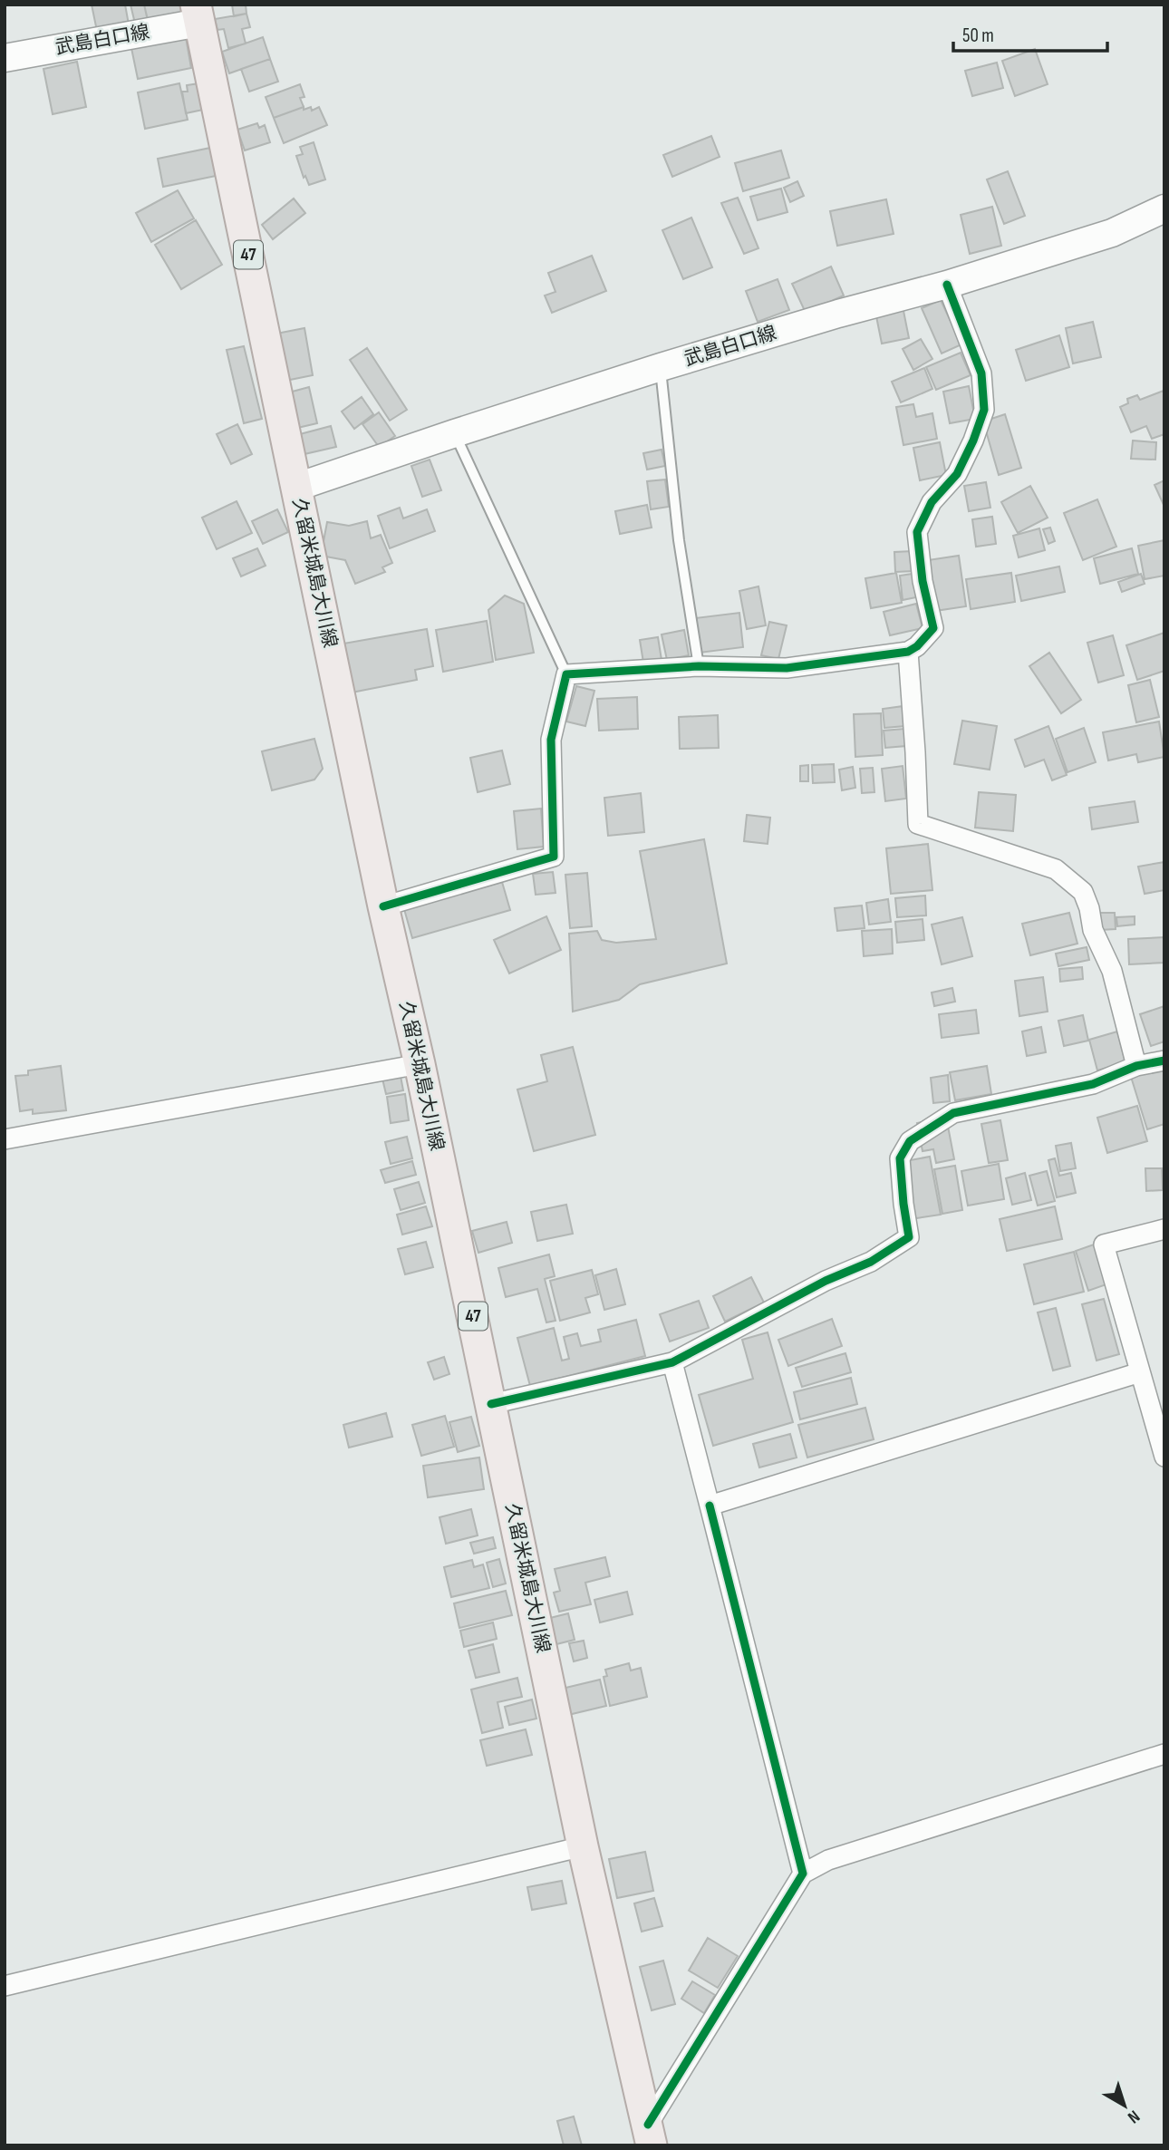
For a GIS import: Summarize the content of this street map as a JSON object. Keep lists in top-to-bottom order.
{
  "streets": {
    "main road": ["武島白口線", "47", "久留米城島大川線"]
  },
  "crossings": [
    ["武島白口線", "久留米城島大川線"]
  ],
  "scale_bar": "50 m",
  "north": "bottom right"
}
